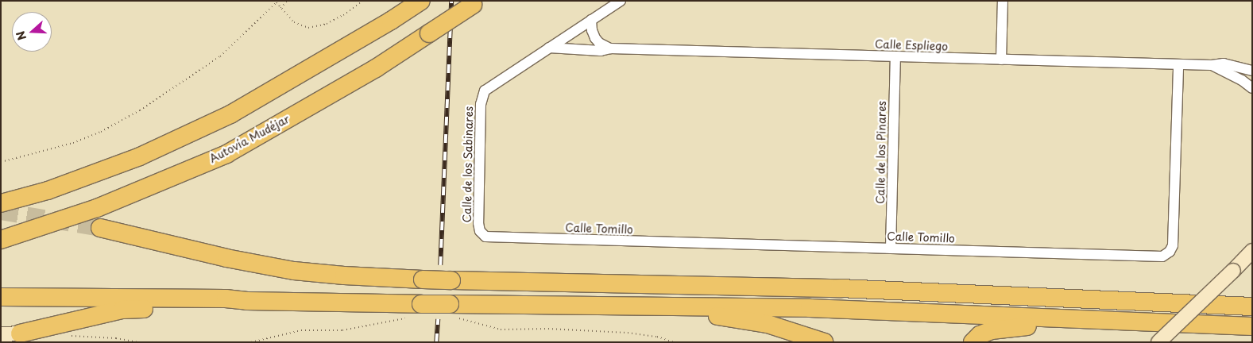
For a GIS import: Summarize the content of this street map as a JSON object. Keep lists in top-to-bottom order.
{
  "streets": {
    "highway": ["Autovía Mudéjar"],
    "street": [
      "Calle Espliego",
      "Calle de los Pinares",
      "Calle de los Sabinares",
      "Calle Tomillo"
    ]
  },
  "crossings": [
    ["Calle Espliego", "Calle de los Pinares"],
    ["Calle Espliego", "Calle de los Sabinares"],
    ["Calle Espliego", "Calle Tomillo"],
    ["Calle de los Pinares", "Calle Tomillo"],
    ["Calle de los Sabinares", "Calle Tomillo"]
  ],
  "north": "left"
}
